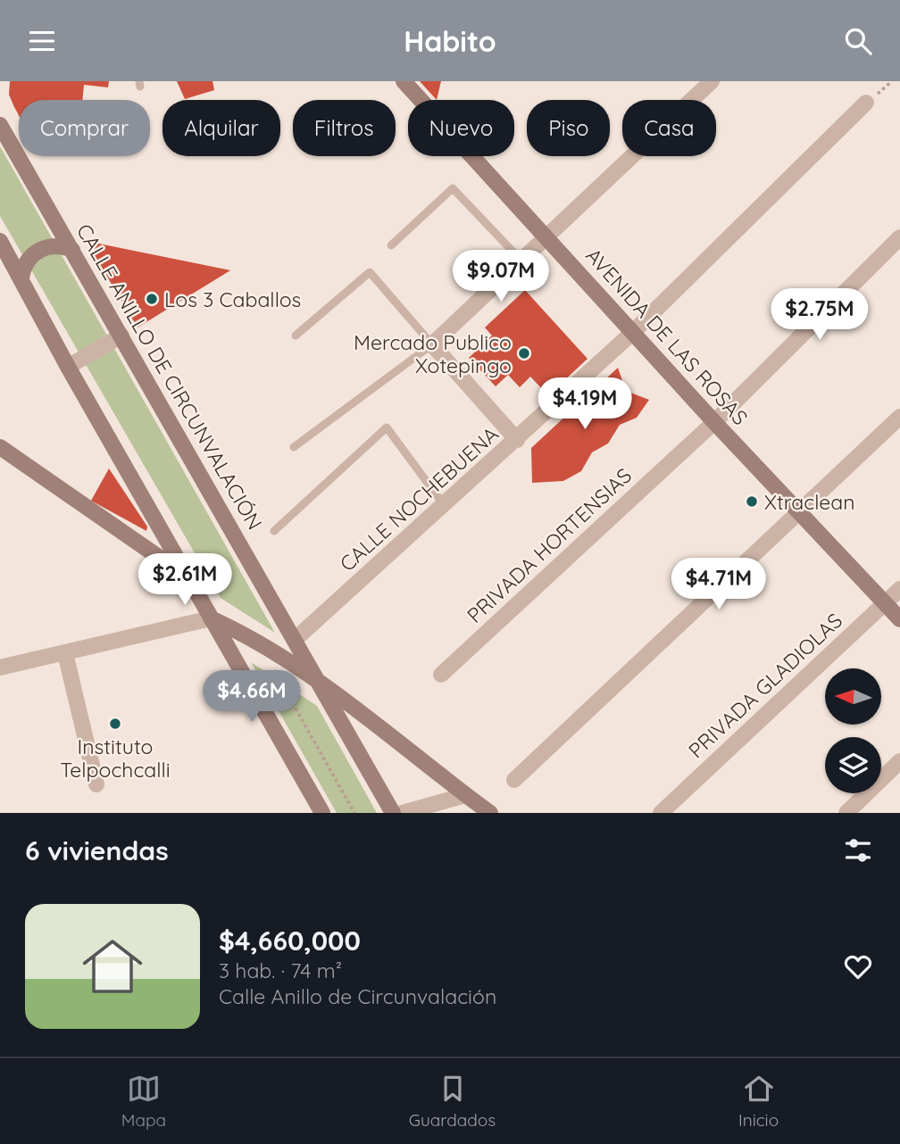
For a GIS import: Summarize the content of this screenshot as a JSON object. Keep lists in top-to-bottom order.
{
  "streets": {
    "street": [
      "AVENIDA DE LAS ROSAS",
      "CALLE ANILLO DE CIRCUNVALACIÓN",
      "CALLE NOCHEBUENA",
      "PRIVADA HORTENSIAS",
      "PRIVADA GLADIOLAS"
    ]
  },
  "crossings": [
    ["AVENIDA DE LAS ROSAS", "CALLE NOCHEBUENA"],
    ["AVENIDA DE LAS ROSAS", "PRIVADA HORTENSIAS"],
    ["AVENIDA DE LAS ROSAS", "PRIVADA GLADIOLAS"],
    ["CALLE ANILLO DE CIRCUNVALACIÓN", "CALLE NOCHEBUENA"]
  ],
  "places": [
    "Los 3 Caballos",
    "Mercado Publico Xotepingo",
    "Xtraclean",
    "Instituto Telpochcalli"
  ],
  "north": "left",
  "page": {
    "header": "Habito",
    "chip": [
      "Comprar",
      "Alquilar",
      "Filtros",
      "Nuevo",
      "Piso",
      "Casa"
    ],
    "price": [
      "$9.07M",
      "$2.75M",
      "$4.19M",
      "$2.61M",
      "$4.71M",
      "$4.66M"
    ],
    "heading": "6 viviendas",
    "list": [
      {
        "name": "$4,660,000",
        "note": "3 hab. · 74 m² · Calle Anillo de Circunvalación"
      }
    ],
    "tabs": ["Mapa", "Guardados", "Inicio"]
  }
}
